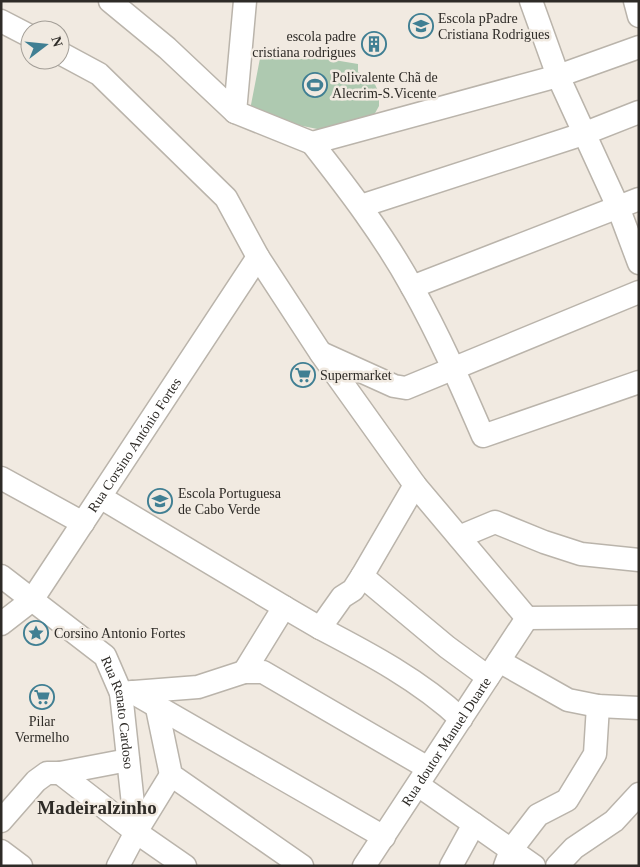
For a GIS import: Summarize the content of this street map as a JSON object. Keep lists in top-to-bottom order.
{
  "streets": {
    "street": ["Rua Corsino António Fortes", "Rua Renato Cardoso", "Rua doutor Manuel Duarte"]
  },
  "crossings": [
    ["Rua Corsino António Fortes", "Rua Renato Cardoso"]
  ],
  "districts": ["Madeiralzinho"],
  "places": {
    "school or university": ["Escola pPadre Cristiana Rodrigues", "Escola Portuguesa de Cabo Verde"],
    "building": ["escola padre cristiana rodrigues"],
    "sports": ["Polivalente Chã de Alecrim-S.Vicente"],
    "supermarket": ["Supermarket", "Pilar Vermelho"],
    "place": ["Corsino Antonio Fortes"]
  },
  "north": "right"
}
